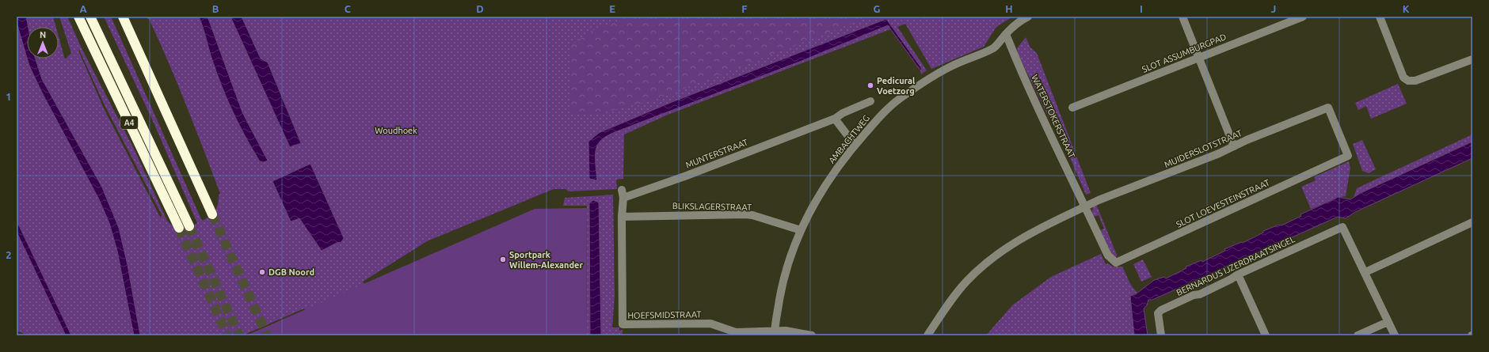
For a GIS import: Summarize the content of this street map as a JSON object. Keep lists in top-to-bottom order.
{
  "streets": {
    "highway": ["A4"],
    "street": [
      "SLOT ASSUMBURGPAD",
      "WATERSTOKERSTRAAT",
      "AMBACHTWEG",
      "MUIDERSLOTSTRAAT",
      "MUNTERSTRAAT",
      "SLOT LOEVESTEINSTRAAT",
      "BLIKSLAGERSTRAAT",
      "BERNARDUS IJZERDRAATSINGEL",
      "HOEFSMIDSTRAAT"
    ]
  },
  "crossings": [
    ["WATERSTOKERSTRAAT", "AMBACHTWEG"],
    ["WATERSTOKERSTRAAT", "MUIDERSLOTSTRAAT"],
    ["WATERSTOKERSTRAAT", "SLOT LOEVESTEINSTRAAT"],
    ["AMBACHTWEG", "BLIKSLAGERSTRAAT"],
    ["AMBACHTWEG", "HOEFSMIDSTRAAT"],
    ["MUIDERSLOTSTRAAT", "SLOT LOEVESTEINSTRAAT"],
    ["MUNTERSTRAAT", "BLIKSLAGERSTRAAT"],
    ["MUNTERSTRAAT", "HOEFSMIDSTRAAT"],
    ["BLIKSLAGERSTRAAT", "HOEFSMIDSTRAAT"]
  ],
  "parks": ["Woudhoek"],
  "places": ["Pedicural Voetzorg", "Sportpark Willem-Alexander", "DGB Noord"],
  "north": "top",
  "grid": {
    "columns": [
      "A",
      "B",
      "C",
      "D",
      "E",
      "F",
      "G",
      "H",
      "I",
      "J",
      "K"
    ],
    "rows": ["1", "2"]
  }
}
